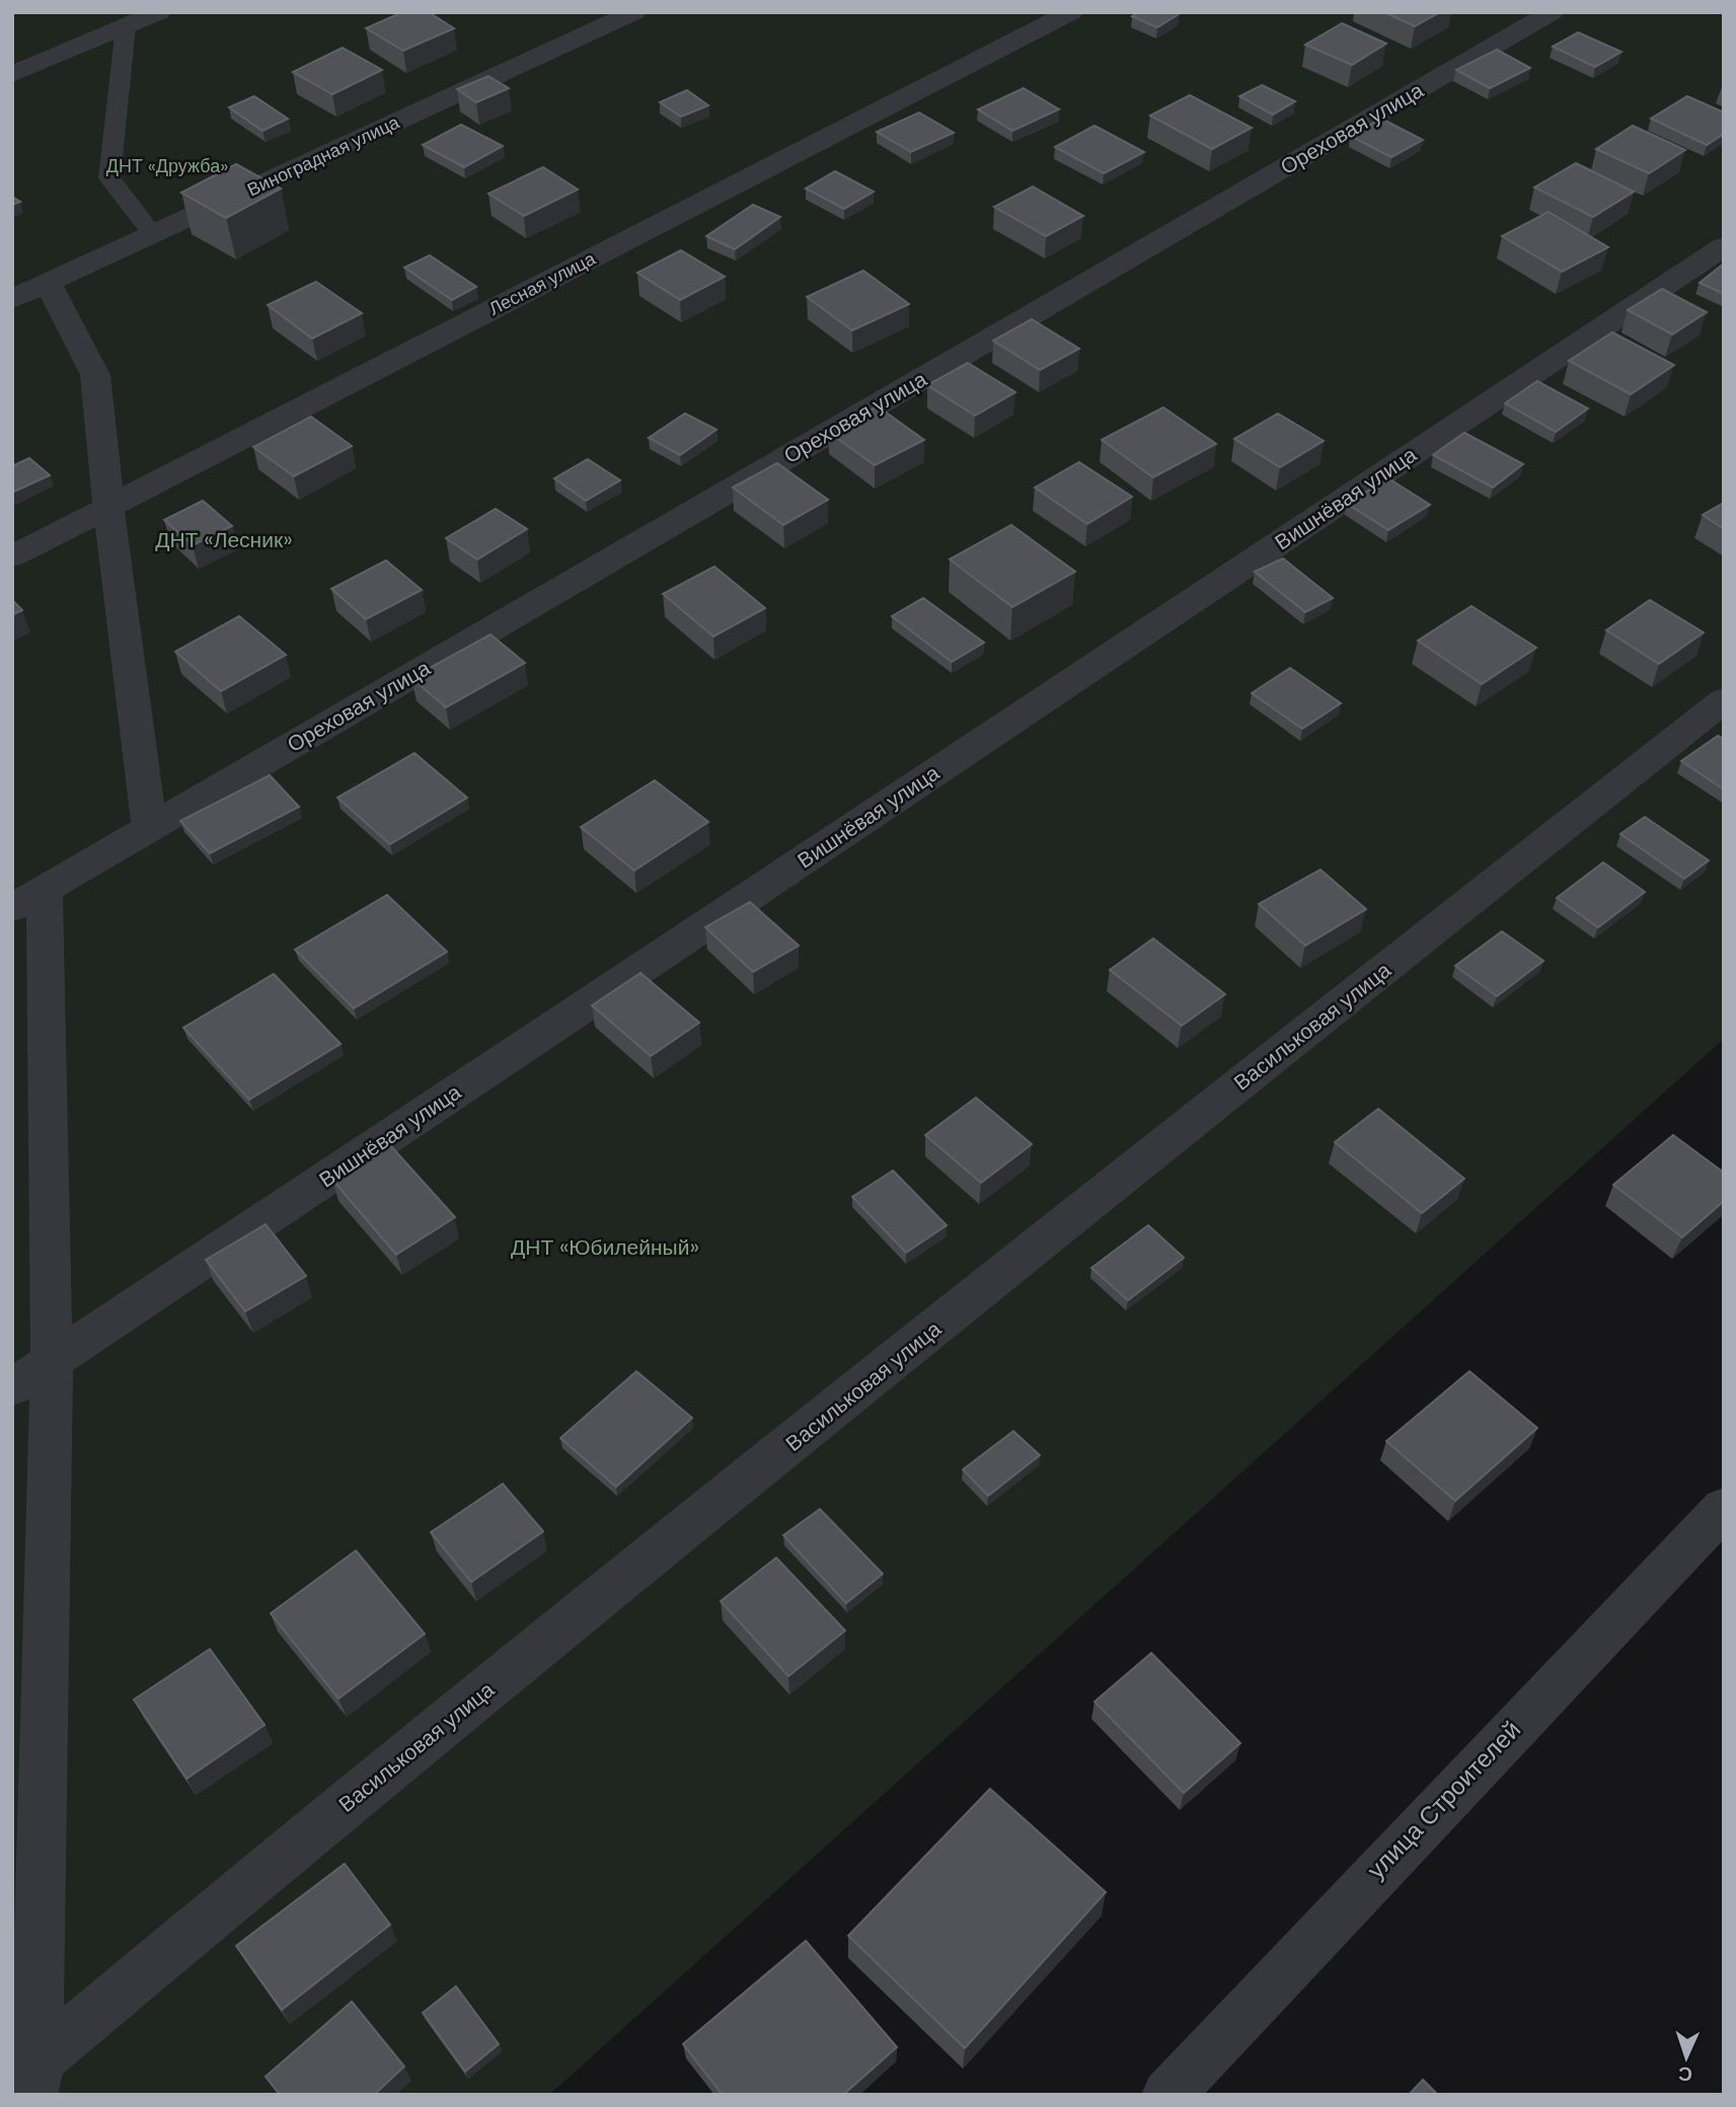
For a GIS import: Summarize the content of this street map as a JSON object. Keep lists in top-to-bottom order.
{
  "streets": {
    "street": [
      "Ореховая улица",
      "Виноградная улица",
      "Лесная улица",
      "Вишнёвая улица",
      "Васильковая улица",
      "улица Строителей"
    ]
  },
  "parks": ["ДНТ «Дружба»", "ДНТ «Лесник»", "ДНТ «Юбилейный»"],
  "north": "bottom"
}
